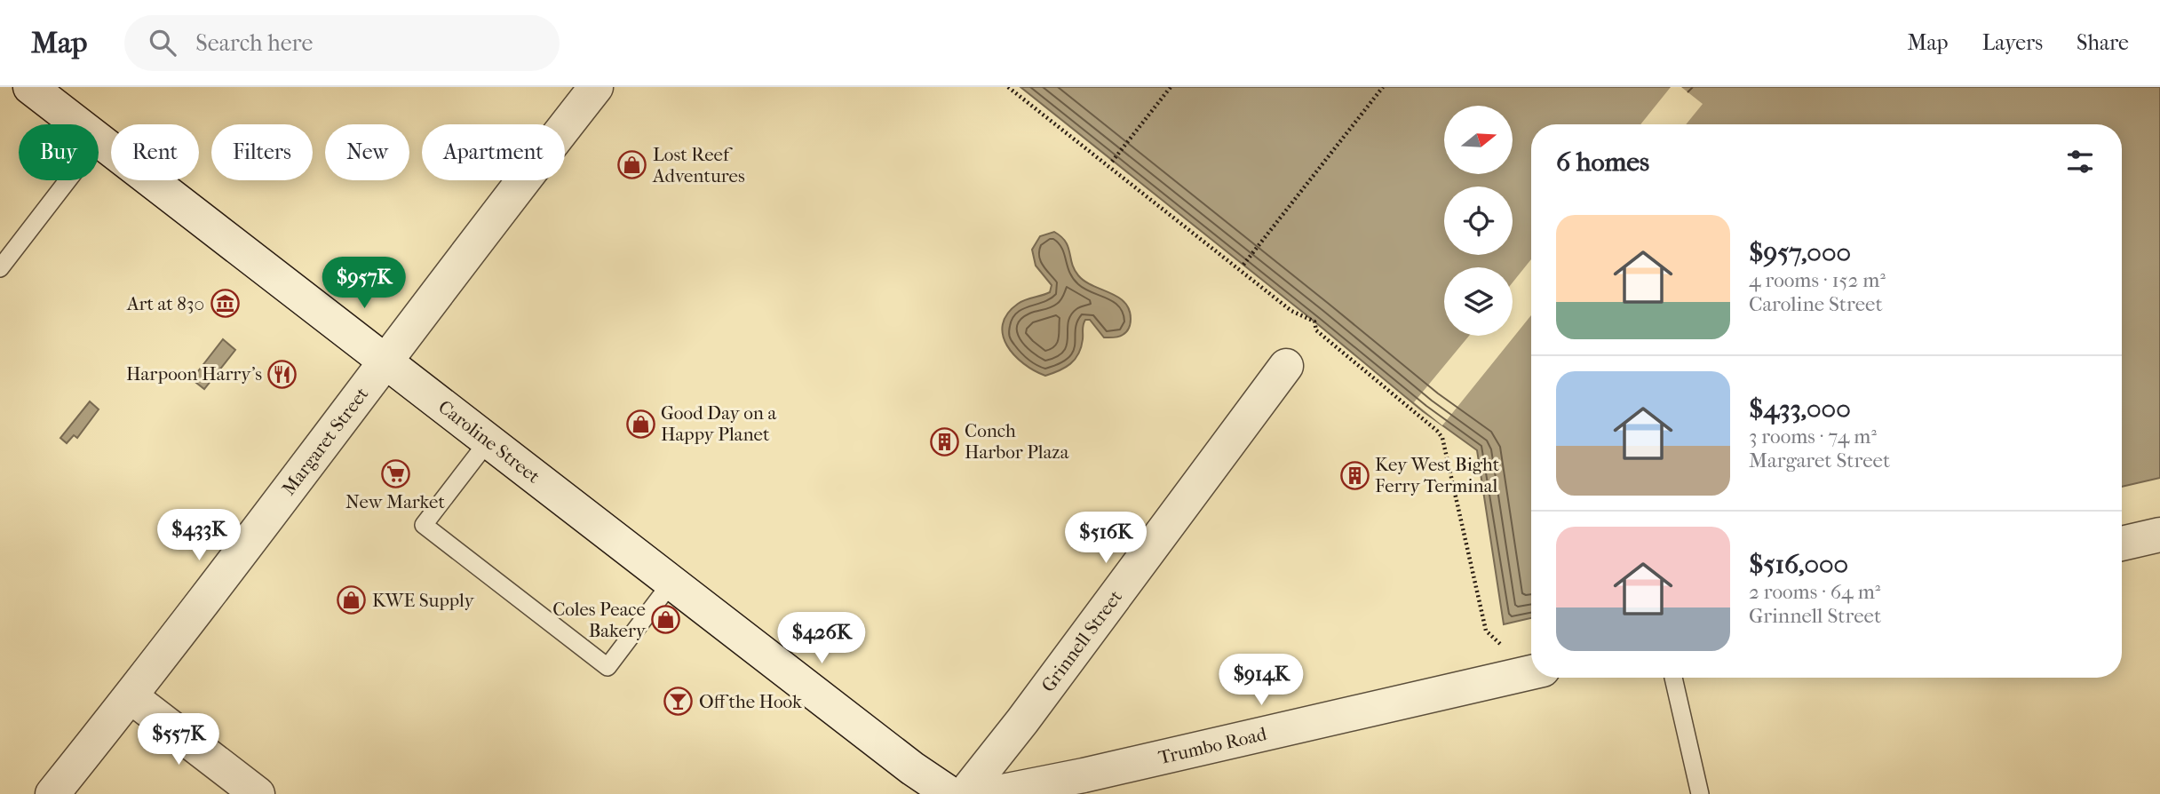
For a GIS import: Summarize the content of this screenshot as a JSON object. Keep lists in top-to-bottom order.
{
  "streets": {
    "street": [
      "Margaret Street",
      "Caroline Street",
      "Grinnell Street",
      "Trumbo Road"
    ]
  },
  "crossings": [
    ["Margaret Street", "Caroline Street"]
  ],
  "places": {
    "shop": [
      "Lost Reef Adventures",
      "Good Day on a Happy Planet",
      "KWE Supply",
      "Coles Peace Bakery"
    ],
    "museum": ["Art at 830"],
    "restaurant": ["Harpoon Harry's"],
    "building": ["Conch Harbor Plaza", "Key West Bight Ferry Terminal"],
    "supermarket": ["New Market"],
    "bar": ["Off the Hook"]
  },
  "north": "right",
  "page": {
    "header": "Map",
    "search": "Search here",
    "nav": ["Map", "Layers", "Share"],
    "chip": [
      "Buy",
      "Rent",
      "Filters",
      "New",
      "Apartment"
    ],
    "heading": "6 homes",
    "list": [
      {
        "name": "$957,000",
        "note": "4 rooms · 152 m² · Caroline Street"
      },
      {
        "name": "$433,000",
        "note": "3 rooms · 74 m² · Margaret Street"
      },
      {
        "name": "$516,000",
        "note": "2 rooms · 64 m² · Grinnell Street"
      }
    ],
    "price": [
      "$957K",
      "$433K",
      "$516K",
      "$426K",
      "$914K",
      "$557K"
    ]
  }
}
